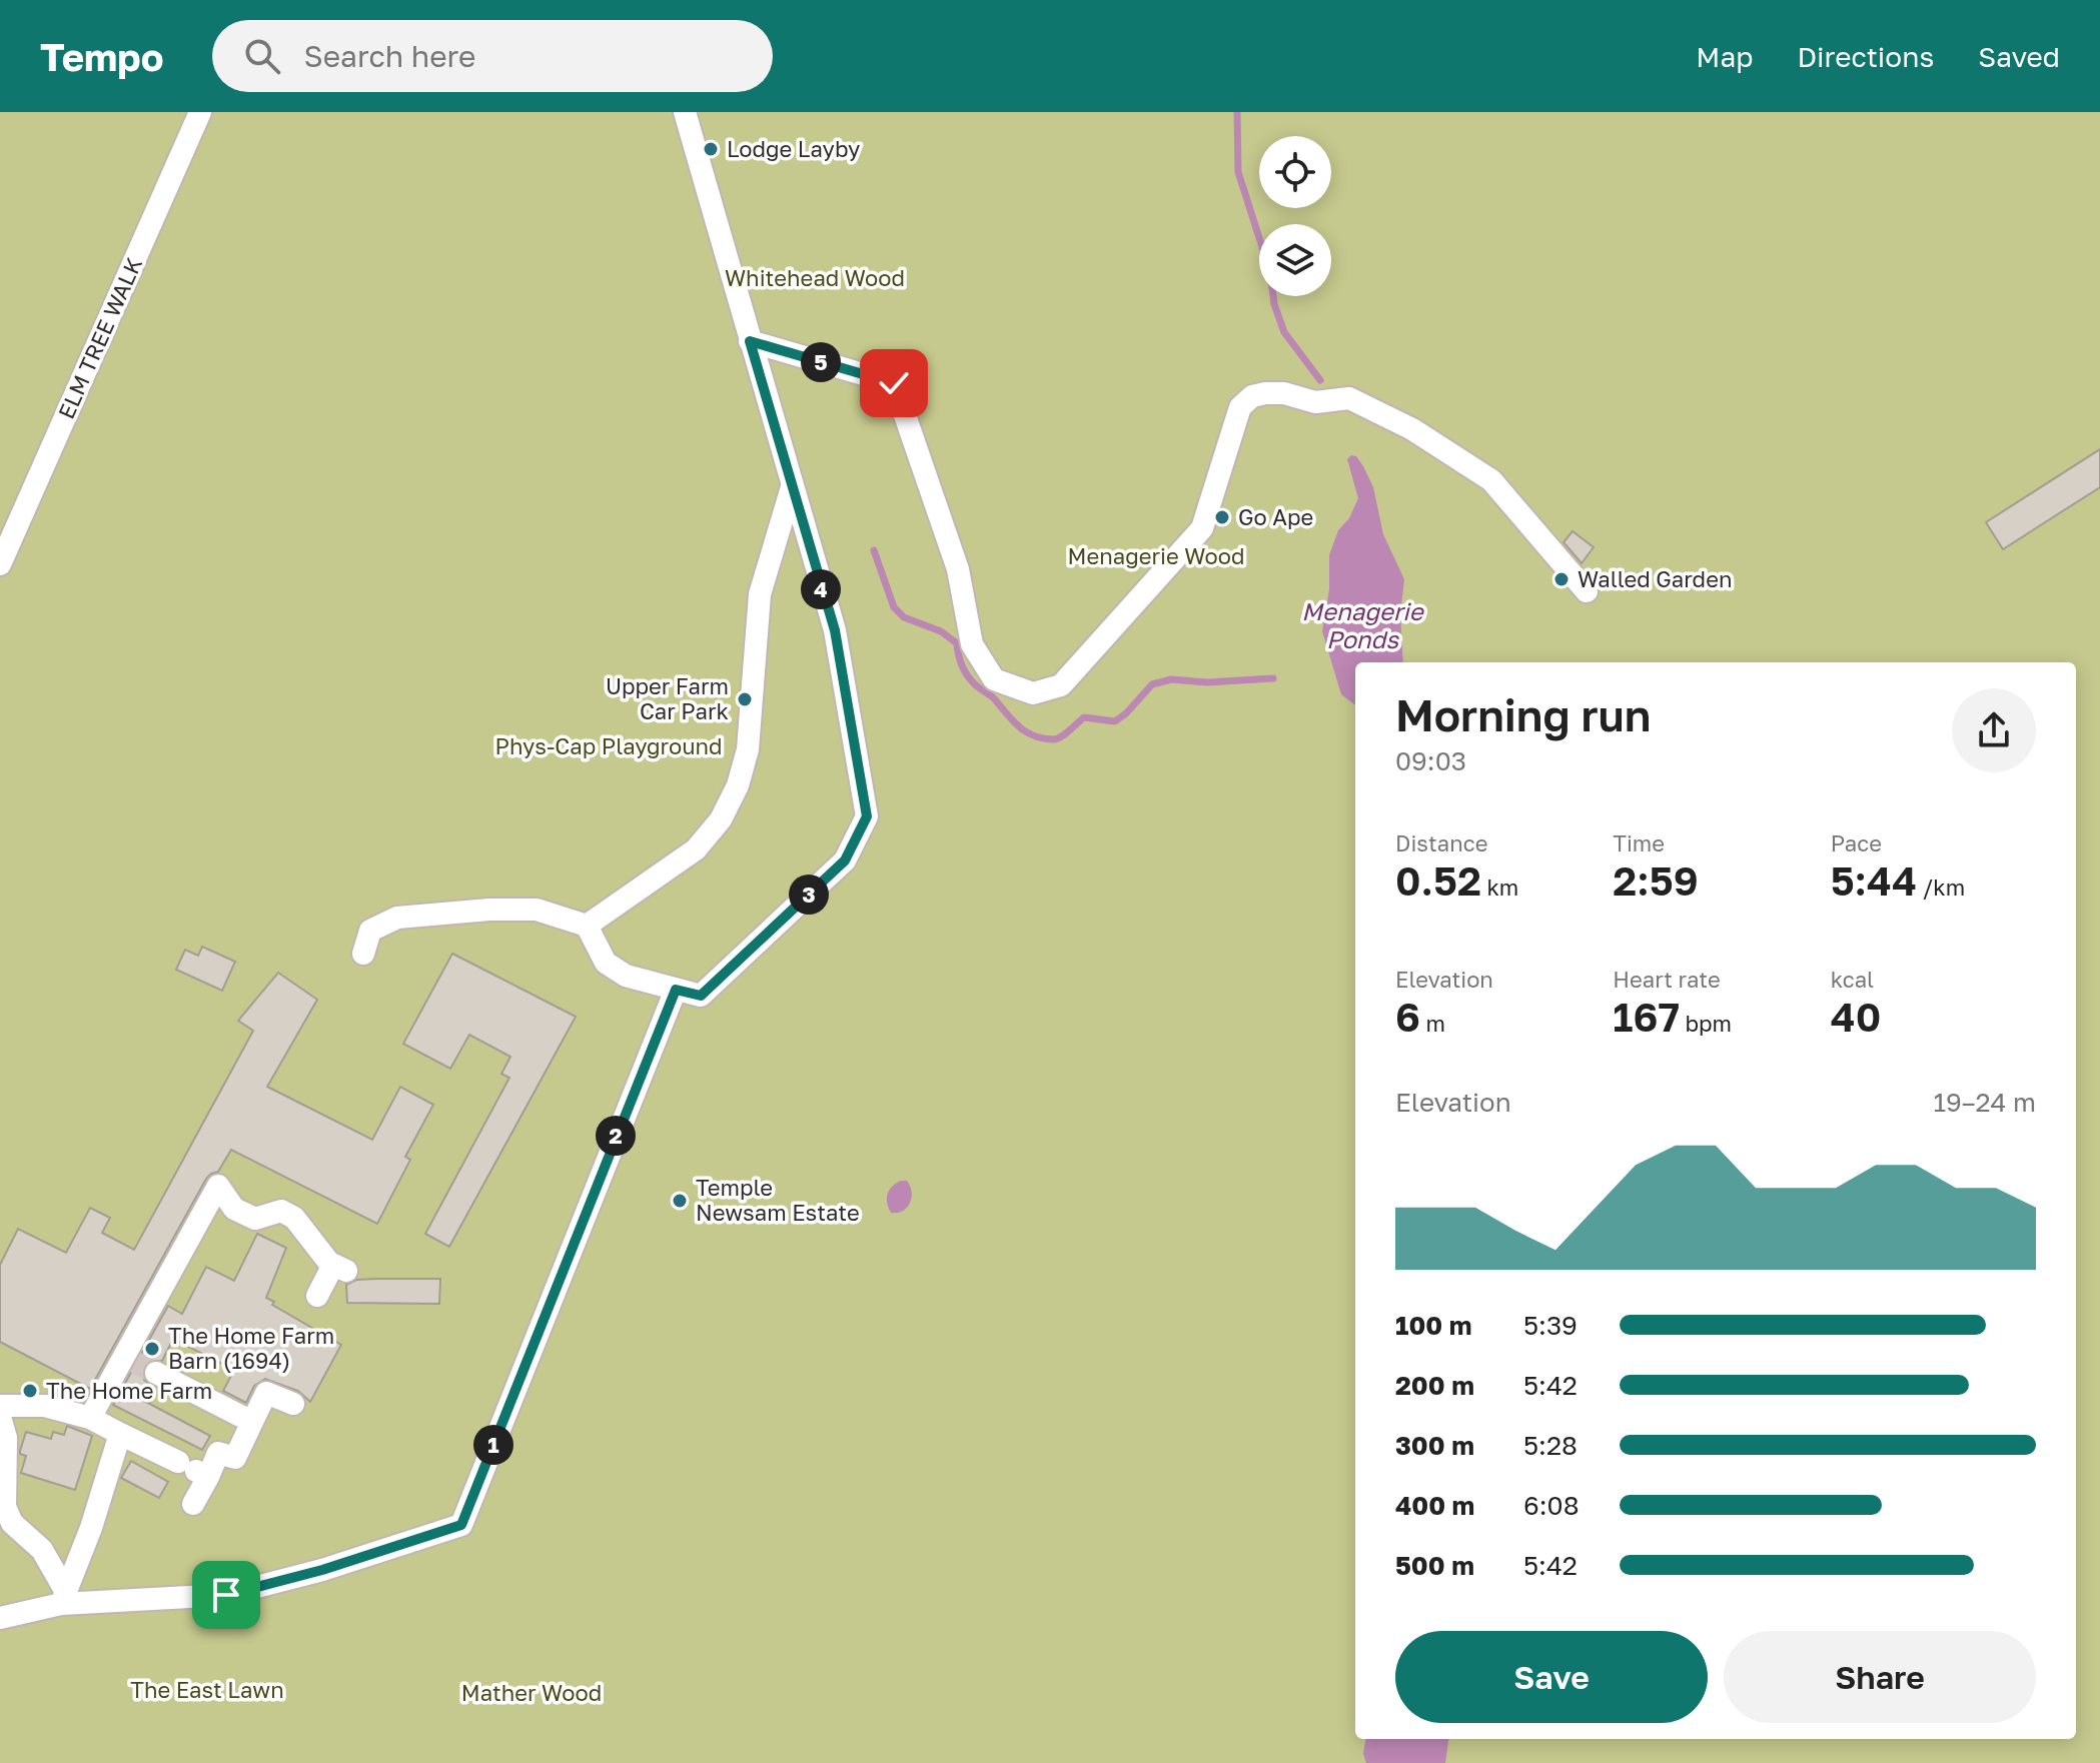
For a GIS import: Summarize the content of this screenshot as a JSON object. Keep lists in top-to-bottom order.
{
  "streets": {
    "street": ["ELM TREE WALK"]
  },
  "water": ["Menagerie Ponds"],
  "parks": [
    "Whitehead Wood",
    "Menagerie Wood",
    "Phys-Cap Playground",
    "The East Lawn",
    "Mather Wood"
  ],
  "places": [
    "Lodge Layby",
    "Go Ape",
    "Walled Garden",
    "Upper Farm Car Park",
    "Temple Newsam Estate",
    "The Home Farm Barn (1694)",
    "The Home Farm"
  ],
  "page": {
    "header": "Tempo",
    "search": "Search here",
    "nav": ["Map", "Directions", "Saved"],
    "pins": [
      "5",
      "4",
      "3",
      "2",
      "1"
    ],
    "heading": ["Morning run", "09:03"],
    "stats": [
      ["Distance", "0.52 km"],
      ["Time", "2:59"],
      ["Pace", "5:44 /km"],
      ["Elevation", "6 m"],
      ["Heart rate", "167 bpm"],
      ["kcal", "40"]
    ],
    "chart": ["Elevation", "19–24 m"],
    "list": [
      {
        "name": "100 m",
        "note": "5:39"
      },
      {
        "name": "200 m",
        "note": "5:42"
      },
      {
        "name": "300 m",
        "note": "5:28"
      },
      {
        "name": "400 m",
        "note": "6:08"
      },
      {
        "name": "500 m",
        "note": "5:42"
      }
    ],
    "buttons": ["Save", "Share"]
  }
}
